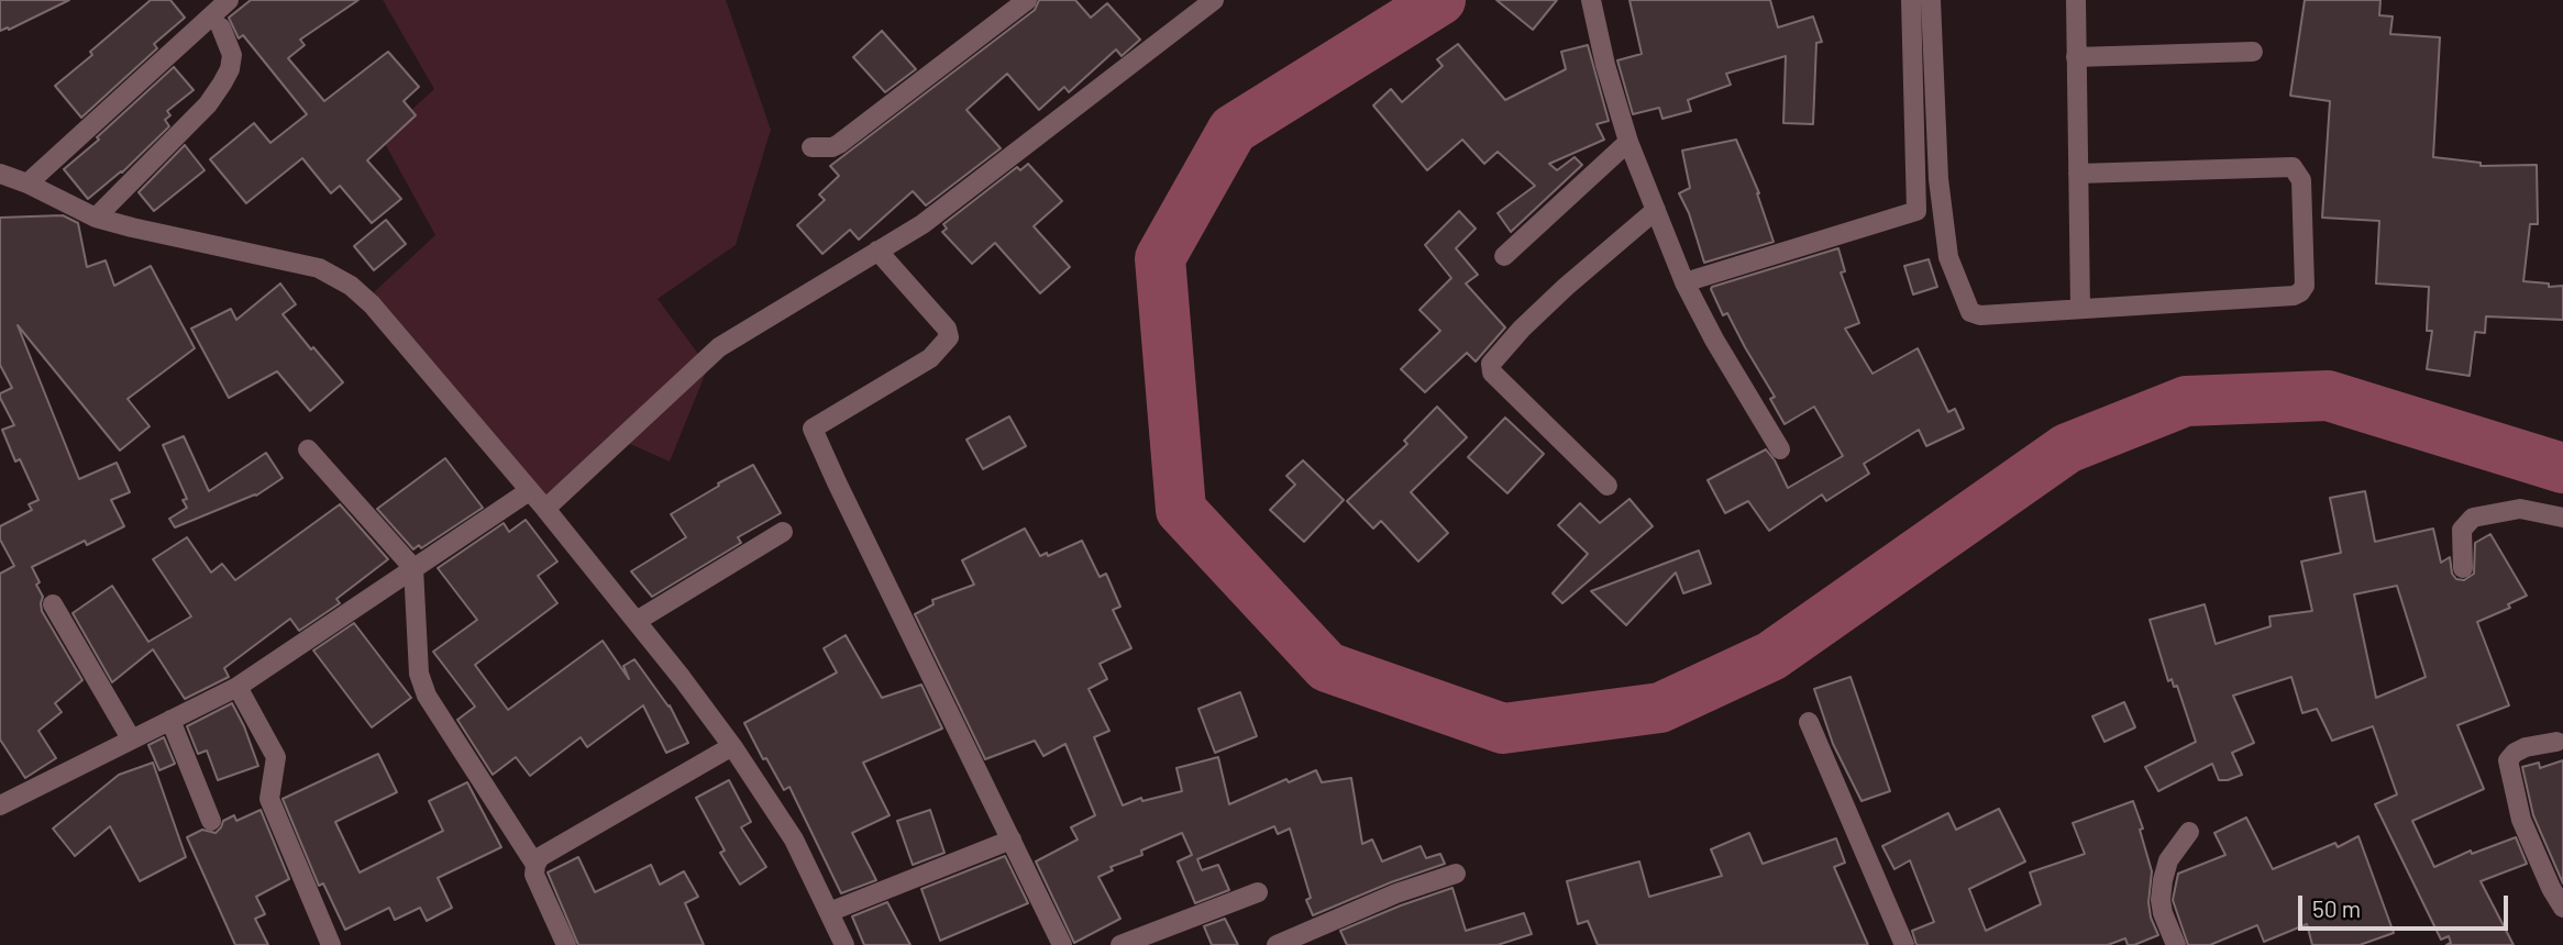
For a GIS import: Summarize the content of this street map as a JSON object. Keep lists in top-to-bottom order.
{
  "scale_bar": "50 m"
}
